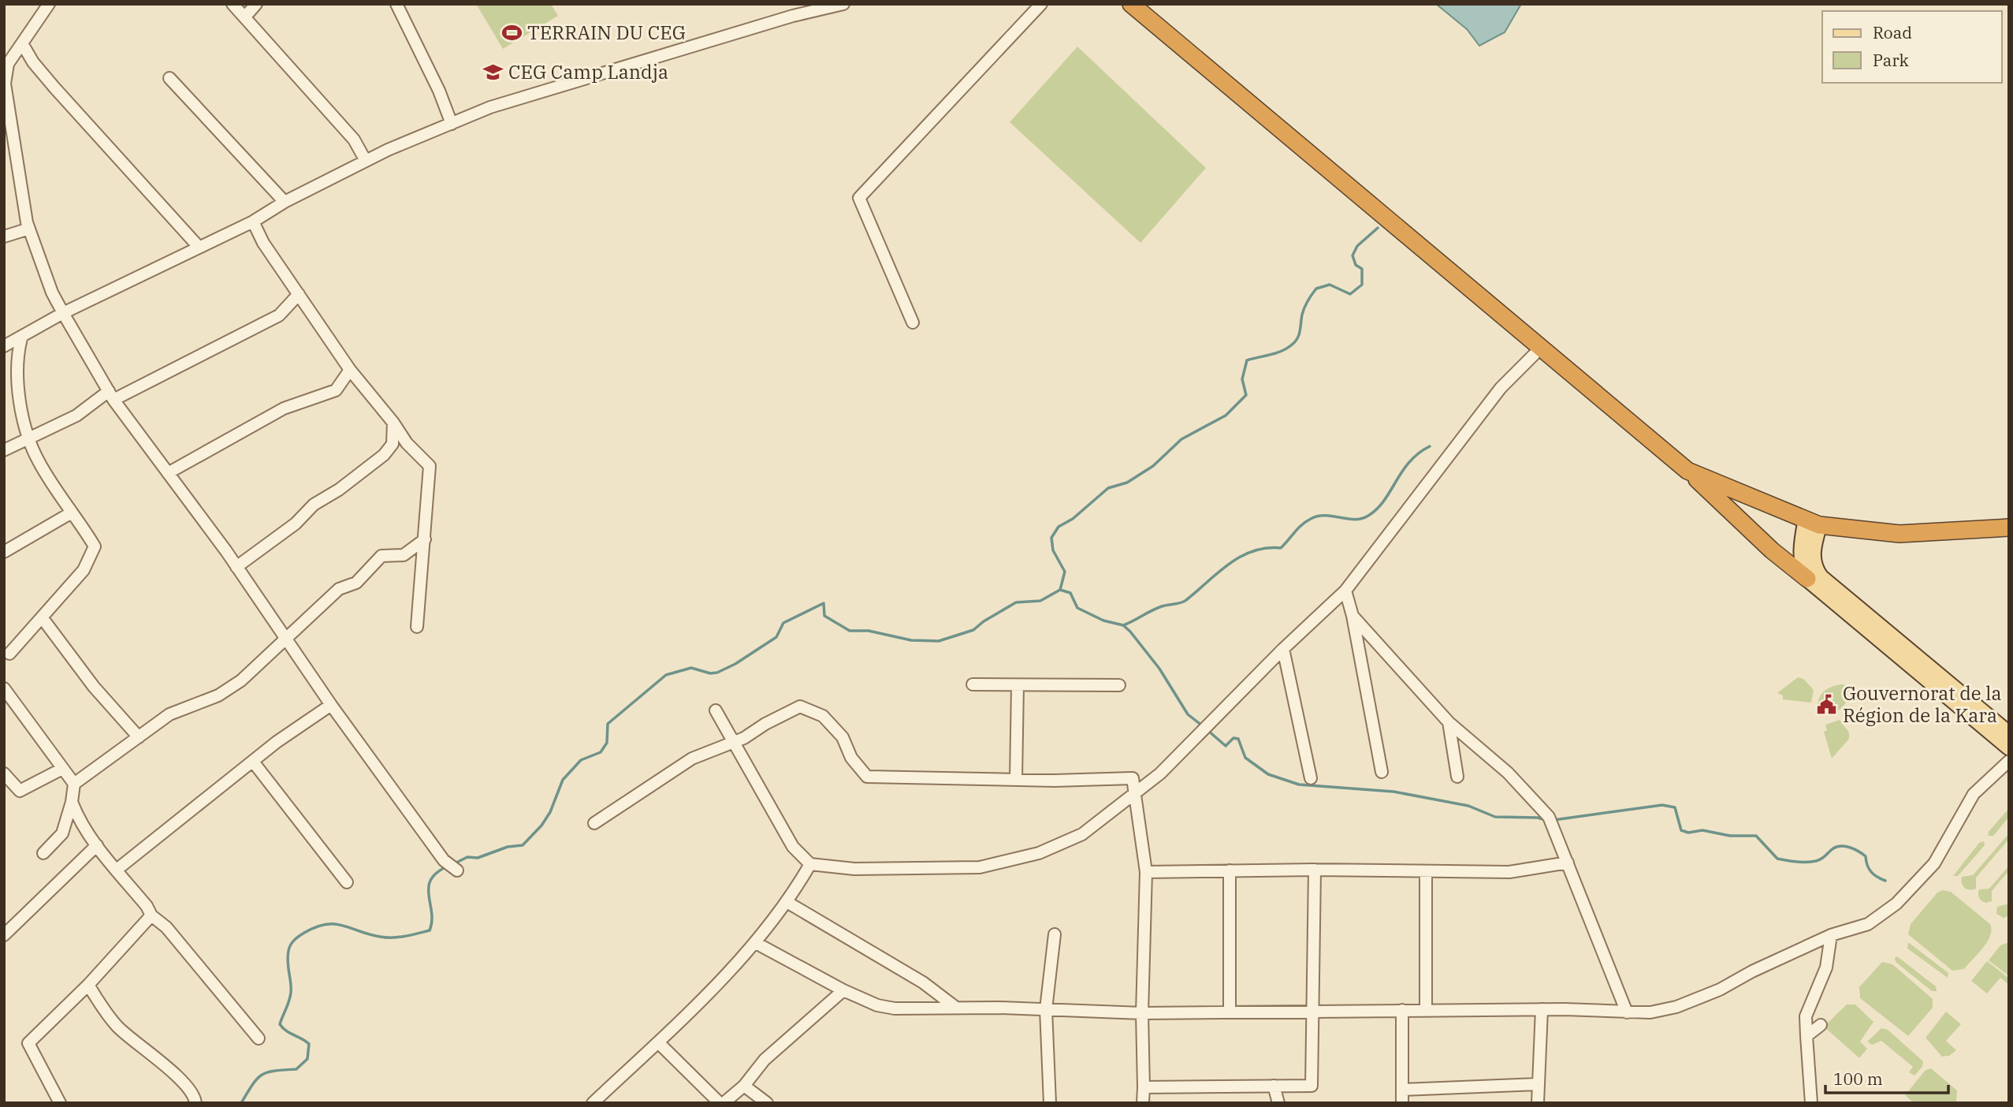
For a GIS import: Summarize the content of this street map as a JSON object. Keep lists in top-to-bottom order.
{
  "places": {
    "sports": ["TERRAIN DU CEG"],
    "school or university": ["CEG Camp Landja"],
    "public building": ["Gouvernorat de la Région de la Kara"]
  },
  "legend": ["Road", "Park"],
  "scale_bar": "100 m"
}
